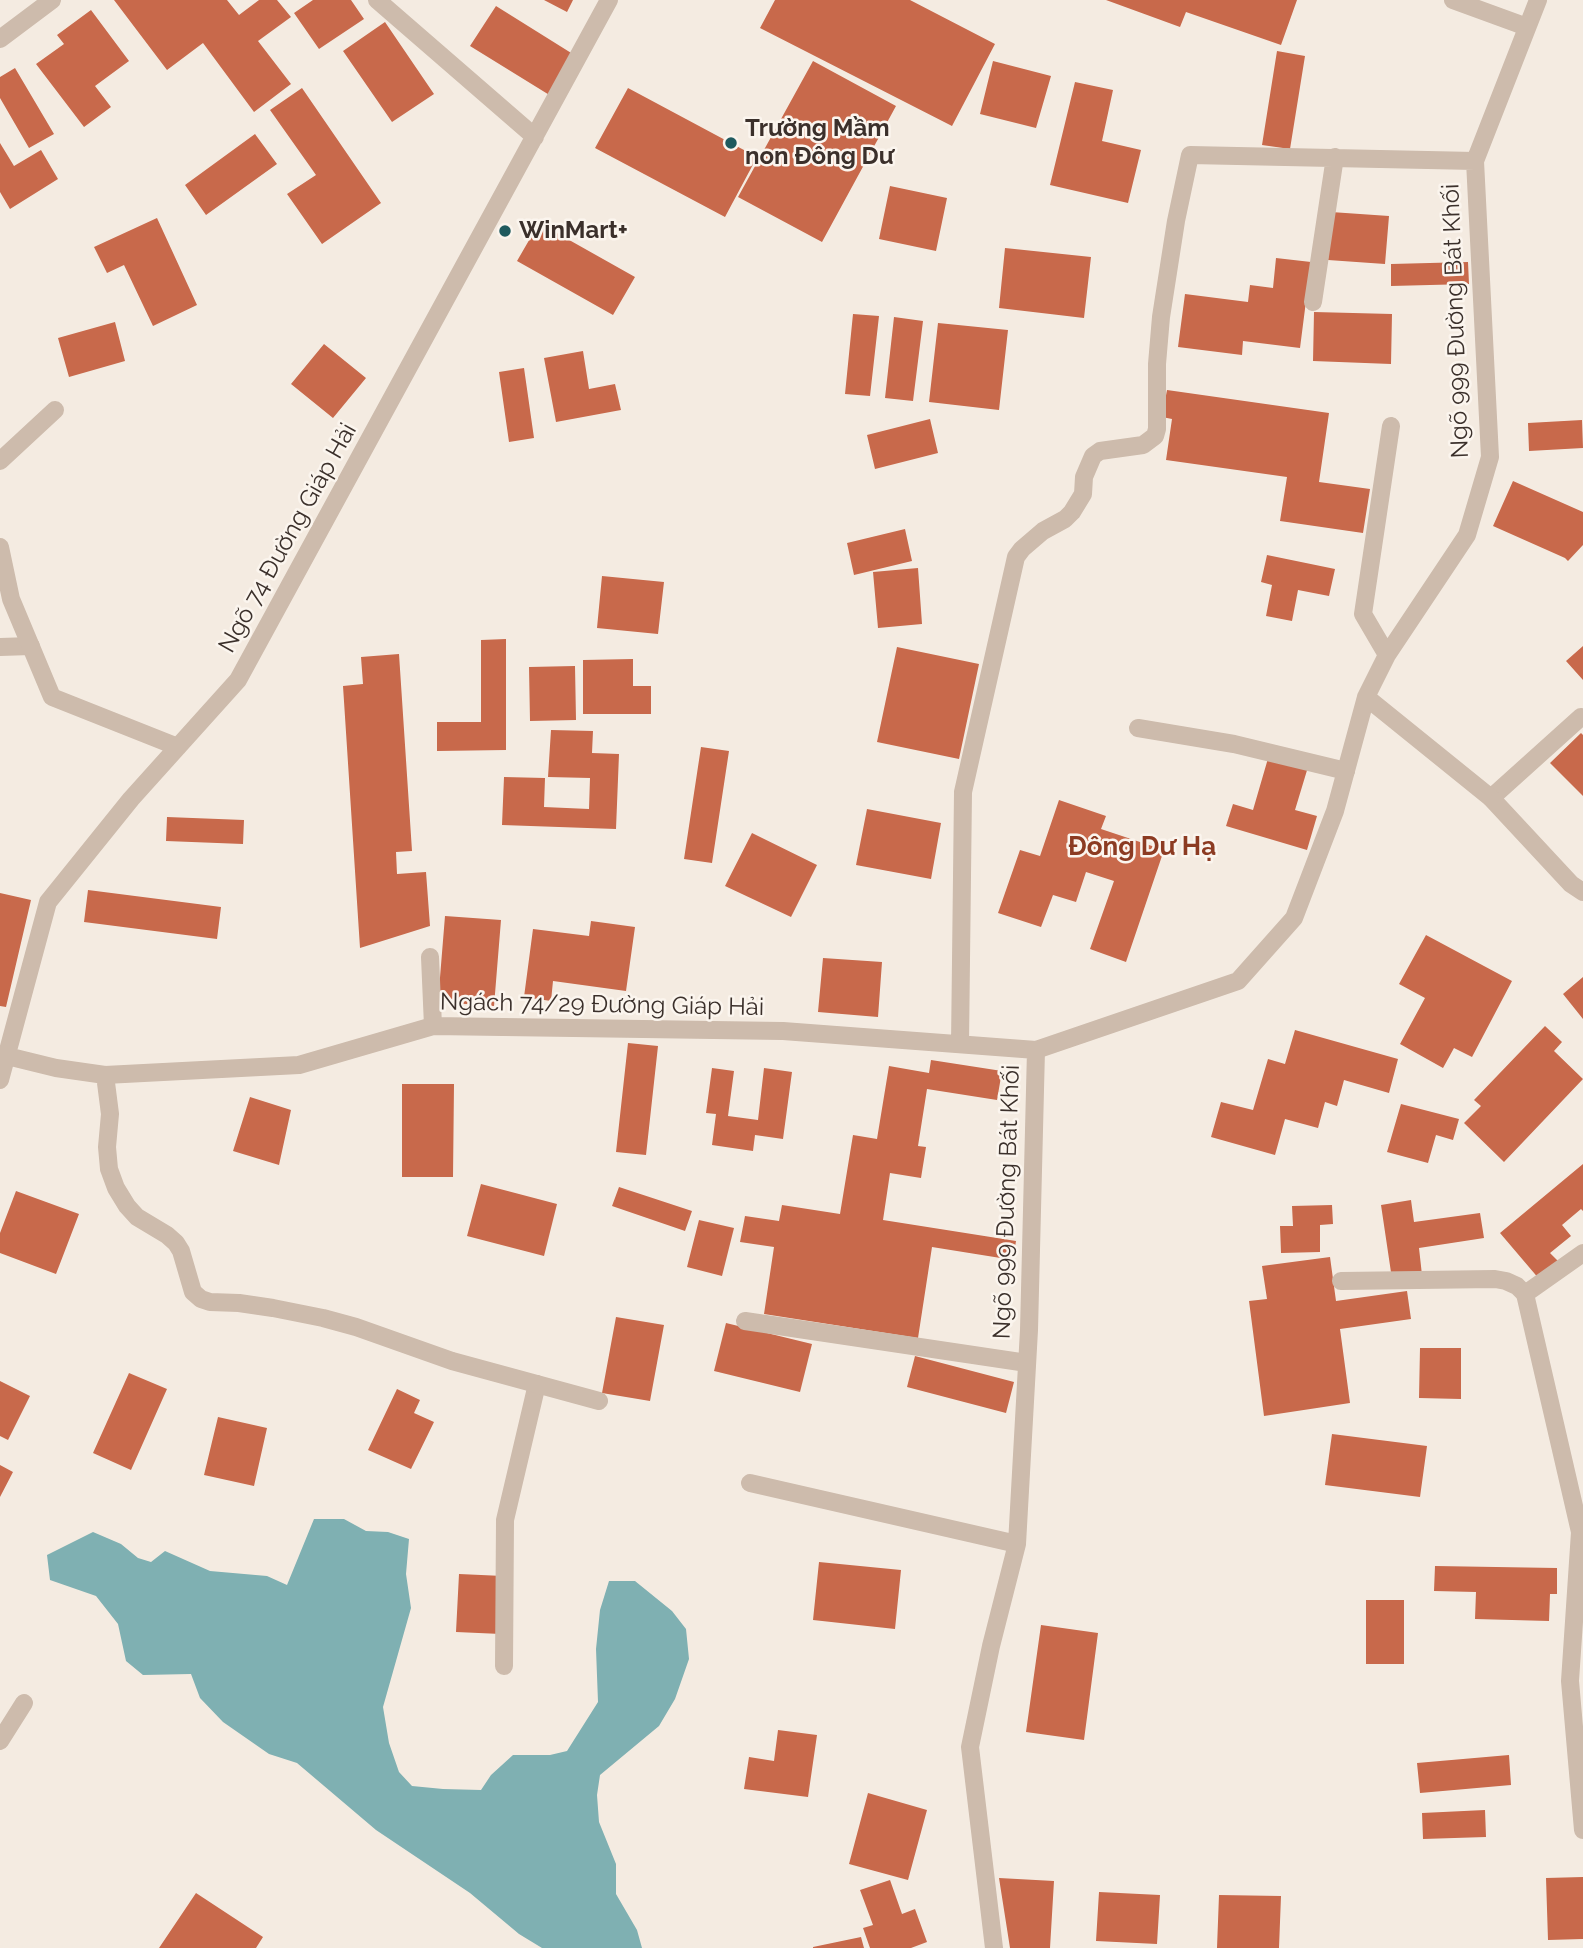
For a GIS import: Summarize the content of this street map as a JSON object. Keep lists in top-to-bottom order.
{
  "streets": {
    "street": ["Ngõ 999 Đường Bát Khối", "Ngõ 74 Đường Giáp Hải", "Ngách 74/29 Đường Giáp Hải"]
  },
  "crossings": [
    ["Ngõ 999 Đường Bát Khối", "Ngách 74/29 Đường Giáp Hải"],
    ["Ngõ 74 Đường Giáp Hải", "Ngách 74/29 Đường Giáp Hải"]
  ],
  "districts": ["Đông Dư Hạ"],
  "places": ["Trường Mầm non Đông Dư", "WinMart+"]
}
